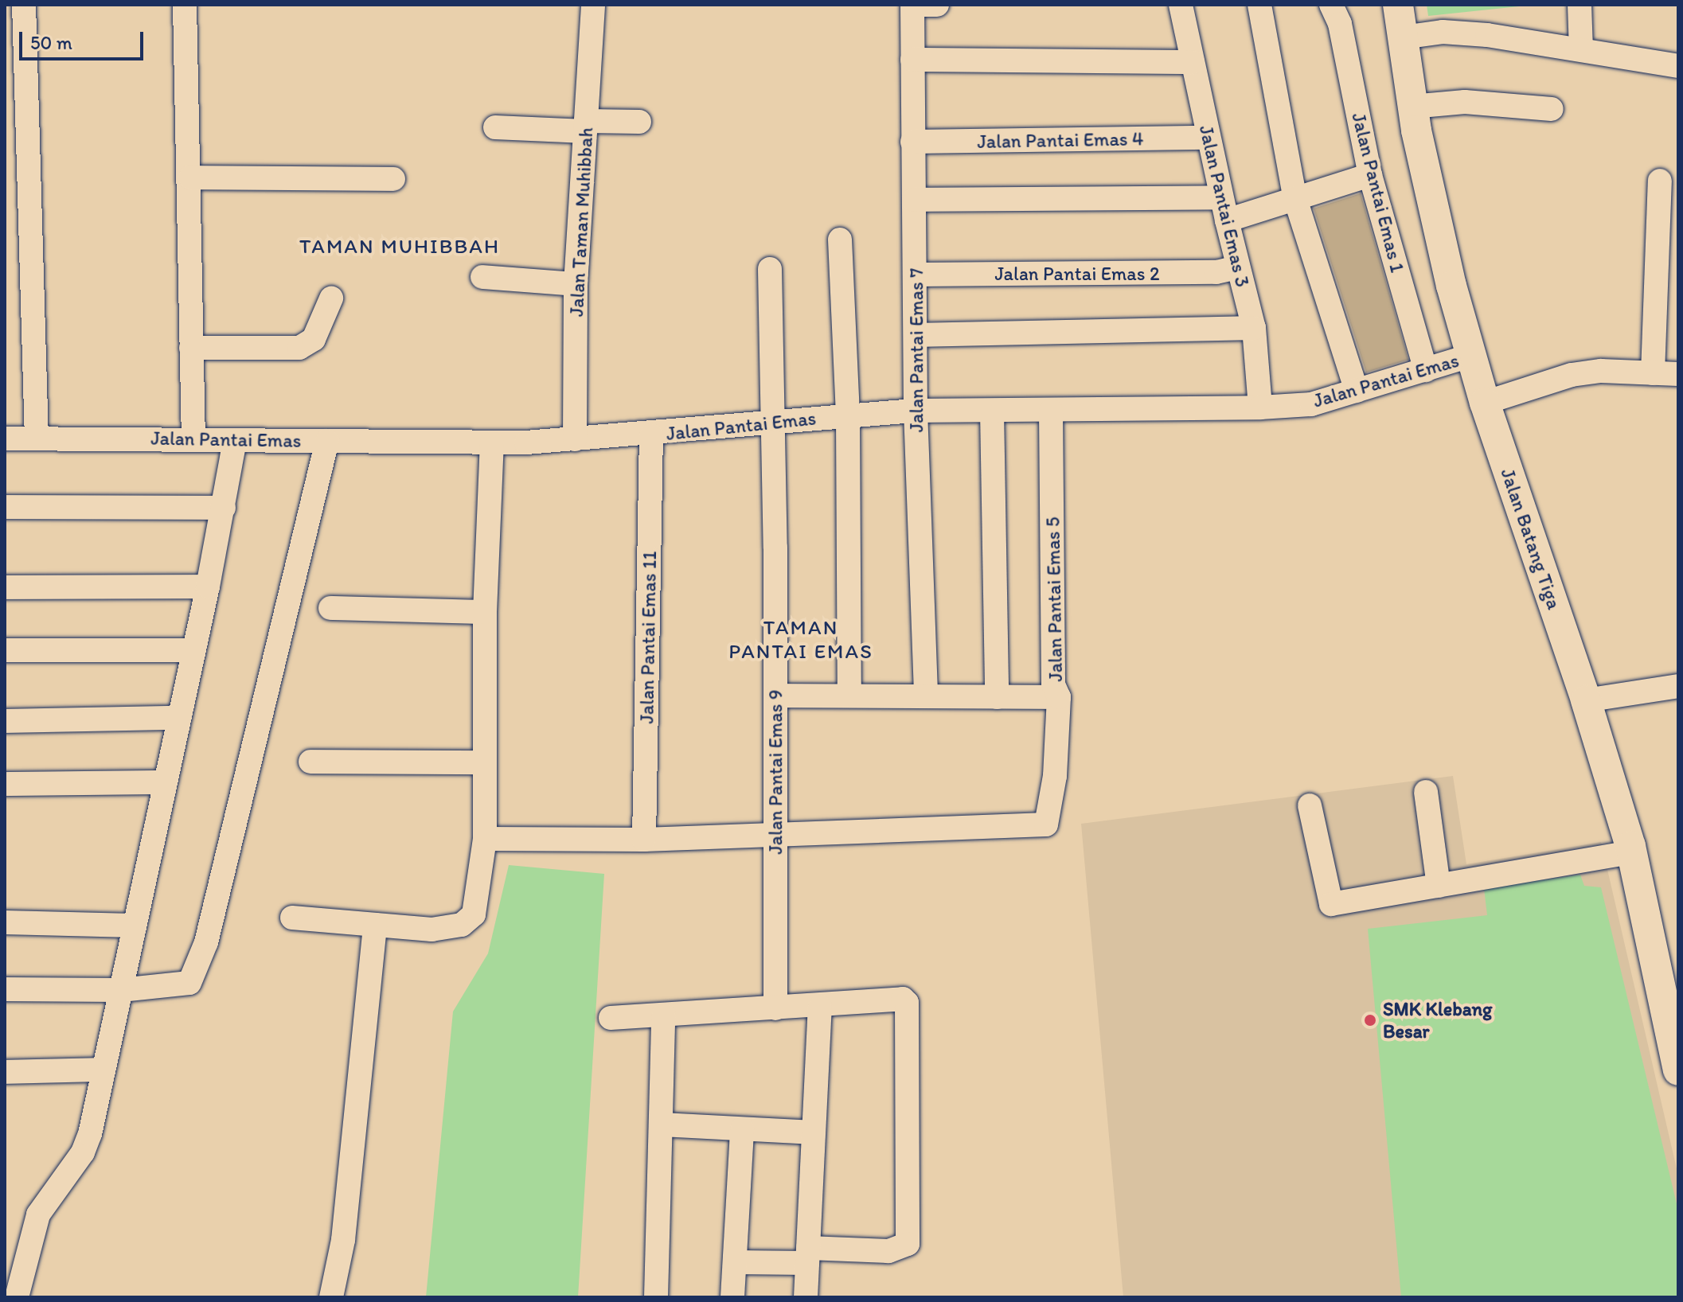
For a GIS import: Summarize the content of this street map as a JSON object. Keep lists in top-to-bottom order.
{
  "streets": {
    "main road": ["Jalan Batang Tiga"],
    "street": [
      "Jalan Pantai Emas 4",
      "Jalan Pantai Emas 1",
      "Jalan Pantai Emas 3",
      "Jalan Taman Muhibbah",
      "Jalan Pantai Emas 2",
      "Jalan Pantai Emas 7",
      "Jalan Pantai Emas",
      "Jalan Pantai Emas 5",
      "Jalan Pantai Emas 11",
      "Jalan Pantai Emas 9"
    ]
  },
  "crossings": [
    ["Jalan Pantai Emas 4", "Jalan Pantai Emas 3"],
    ["Jalan Pantai Emas 4", "Jalan Pantai Emas 7"],
    ["Jalan Pantai Emas 1", "Jalan Pantai Emas"],
    ["Jalan Pantai Emas 3", "Jalan Pantai Emas 2"],
    ["Jalan Pantai Emas 3", "Jalan Pantai Emas"],
    ["Jalan Taman Muhibbah", "Jalan Pantai Emas"],
    ["Jalan Pantai Emas 2", "Jalan Pantai Emas 7"],
    ["Jalan Pantai Emas 7", "Jalan Pantai Emas"],
    ["Jalan Pantai Emas", "Jalan Batang Tiga"],
    ["Jalan Pantai Emas", "Jalan Pantai Emas 5"],
    ["Jalan Pantai Emas", "Jalan Pantai Emas 11"],
    ["Jalan Pantai Emas", "Jalan Pantai Emas 9"],
    ["Jalan Pantai Emas 5", "Jalan Pantai Emas 9"]
  ],
  "districts": ["TAMAN MUHIBBAH", "TAMAN PANTAI EMAS"],
  "places": ["SMK Klebang Besar"],
  "scale_bar": "50 m"
}
